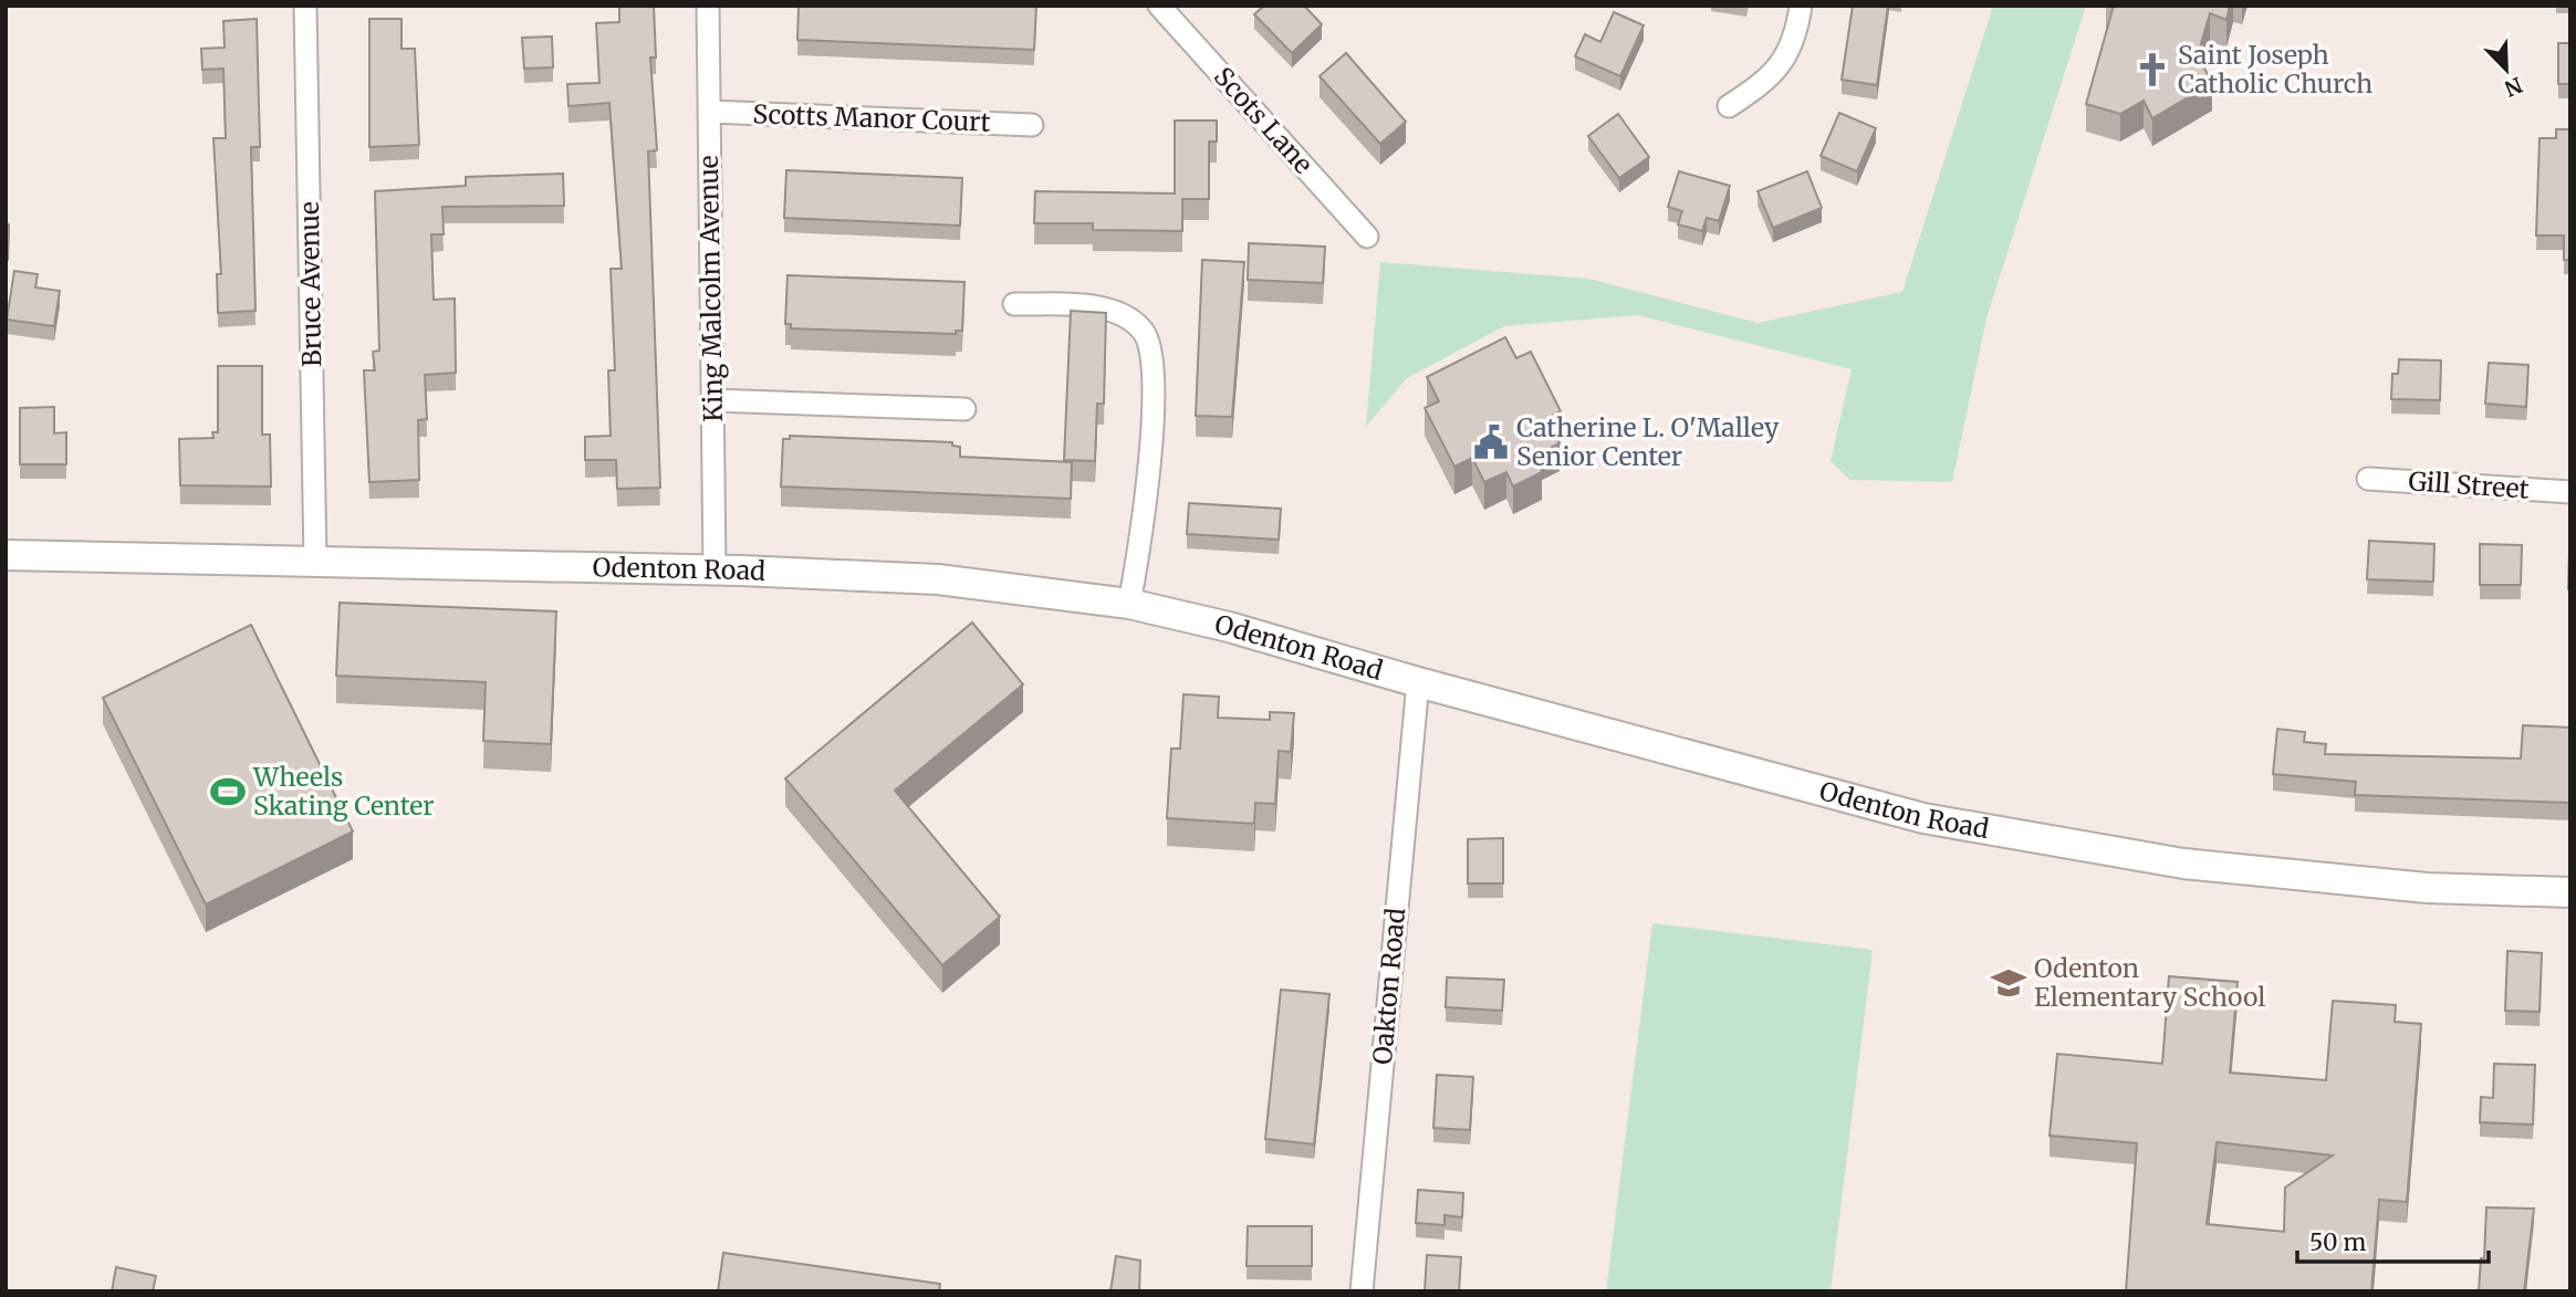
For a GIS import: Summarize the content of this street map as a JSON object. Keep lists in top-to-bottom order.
{
  "streets": {
    "street": [
      "Scotts Manor Court",
      "Scots Lane",
      "Bruce Avenue",
      "King Malcolm Avenue",
      "Gill Street",
      "Odenton Road",
      "Oakton Road"
    ]
  },
  "crossings": [
    ["Scotts Manor Court", "King Malcolm Avenue"],
    ["Bruce Avenue", "Odenton Road"],
    ["King Malcolm Avenue", "Odenton Road"],
    ["Odenton Road", "Oakton Road"]
  ],
  "places": {
    "church": ["Saint Joseph Catholic Church"],
    "public building": ["Catherine L. O'Malley Senior Center"],
    "sports": ["Wheels Skating Center"],
    "school or university": ["Odenton Elementary School"]
  },
  "scale_bar": "50 m",
  "north": "bottom right"
}
